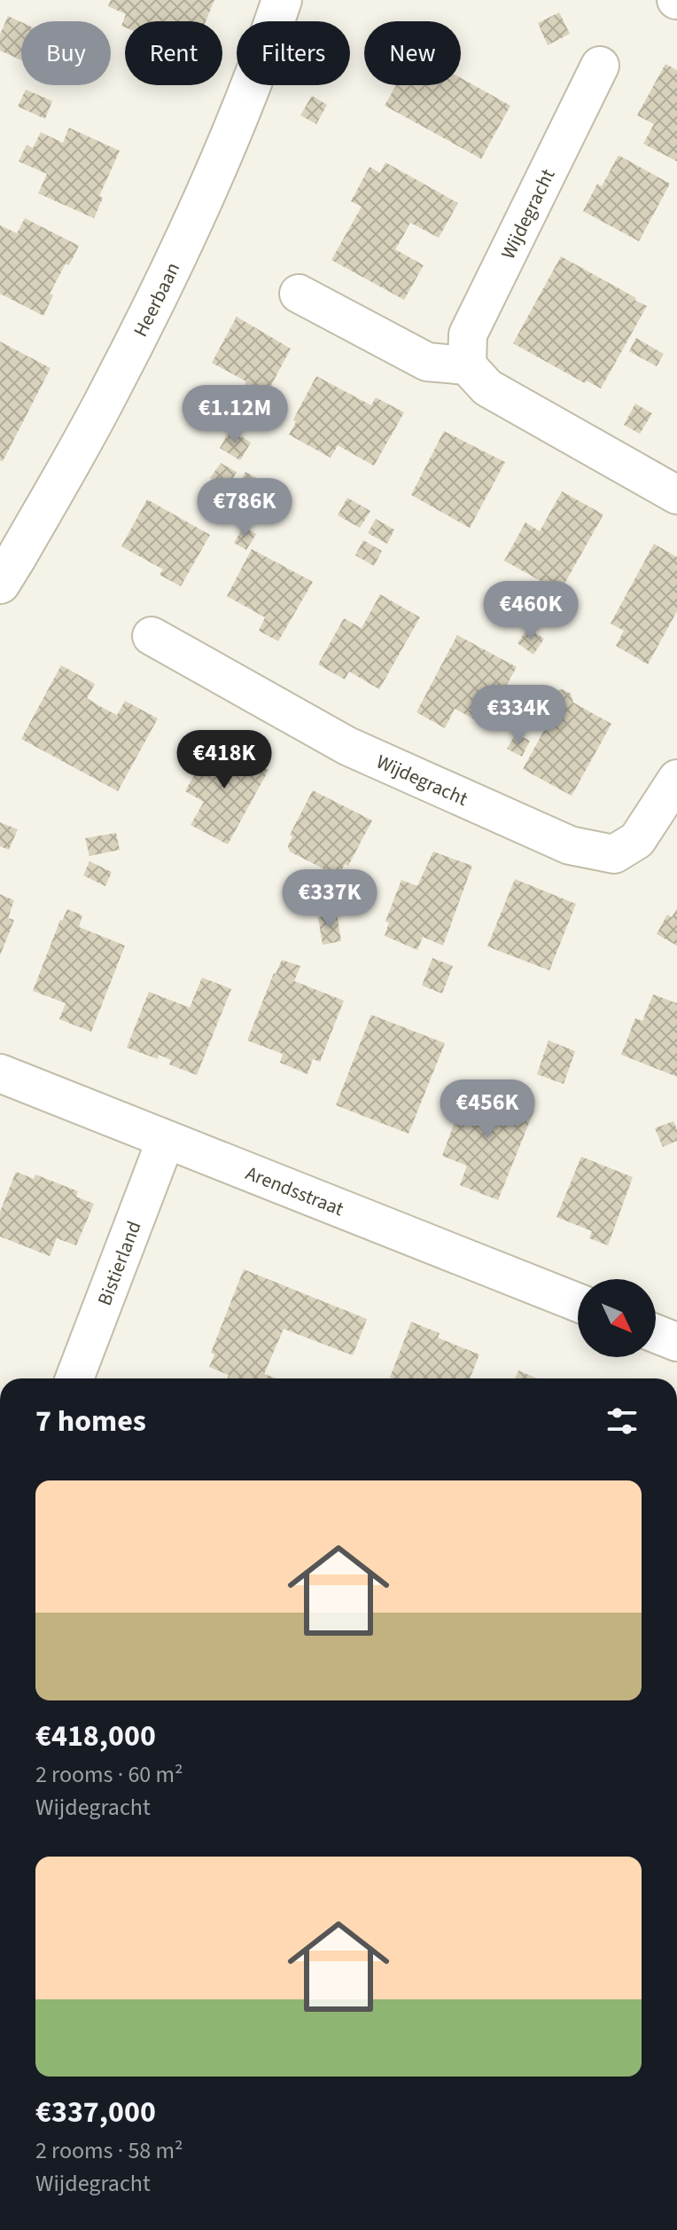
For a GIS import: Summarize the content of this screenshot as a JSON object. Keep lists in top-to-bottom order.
{
  "streets": {
    "street": [
      "Wijdegracht",
      "Heerbaan",
      "Arendsstraat",
      "Bistierland"
    ]
  },
  "crossings": [
    ["Arendsstraat", "Bistierland"]
  ],
  "north": "bottom right",
  "page": {
    "chip": [
      "Buy",
      "Rent",
      "Filters",
      "New"
    ],
    "price": [
      "€1.12M",
      "€786K",
      "€460K",
      "€334K",
      "€418K",
      "€337K",
      "€456K"
    ],
    "heading": "7 homes",
    "list": [
      {
        "name": "€418,000",
        "note": "2 rooms · 60 m² · Wijdegracht"
      },
      {
        "name": "€337,000",
        "note": "2 rooms · 58 m² · Wijdegracht"
      }
    ]
  }
}
